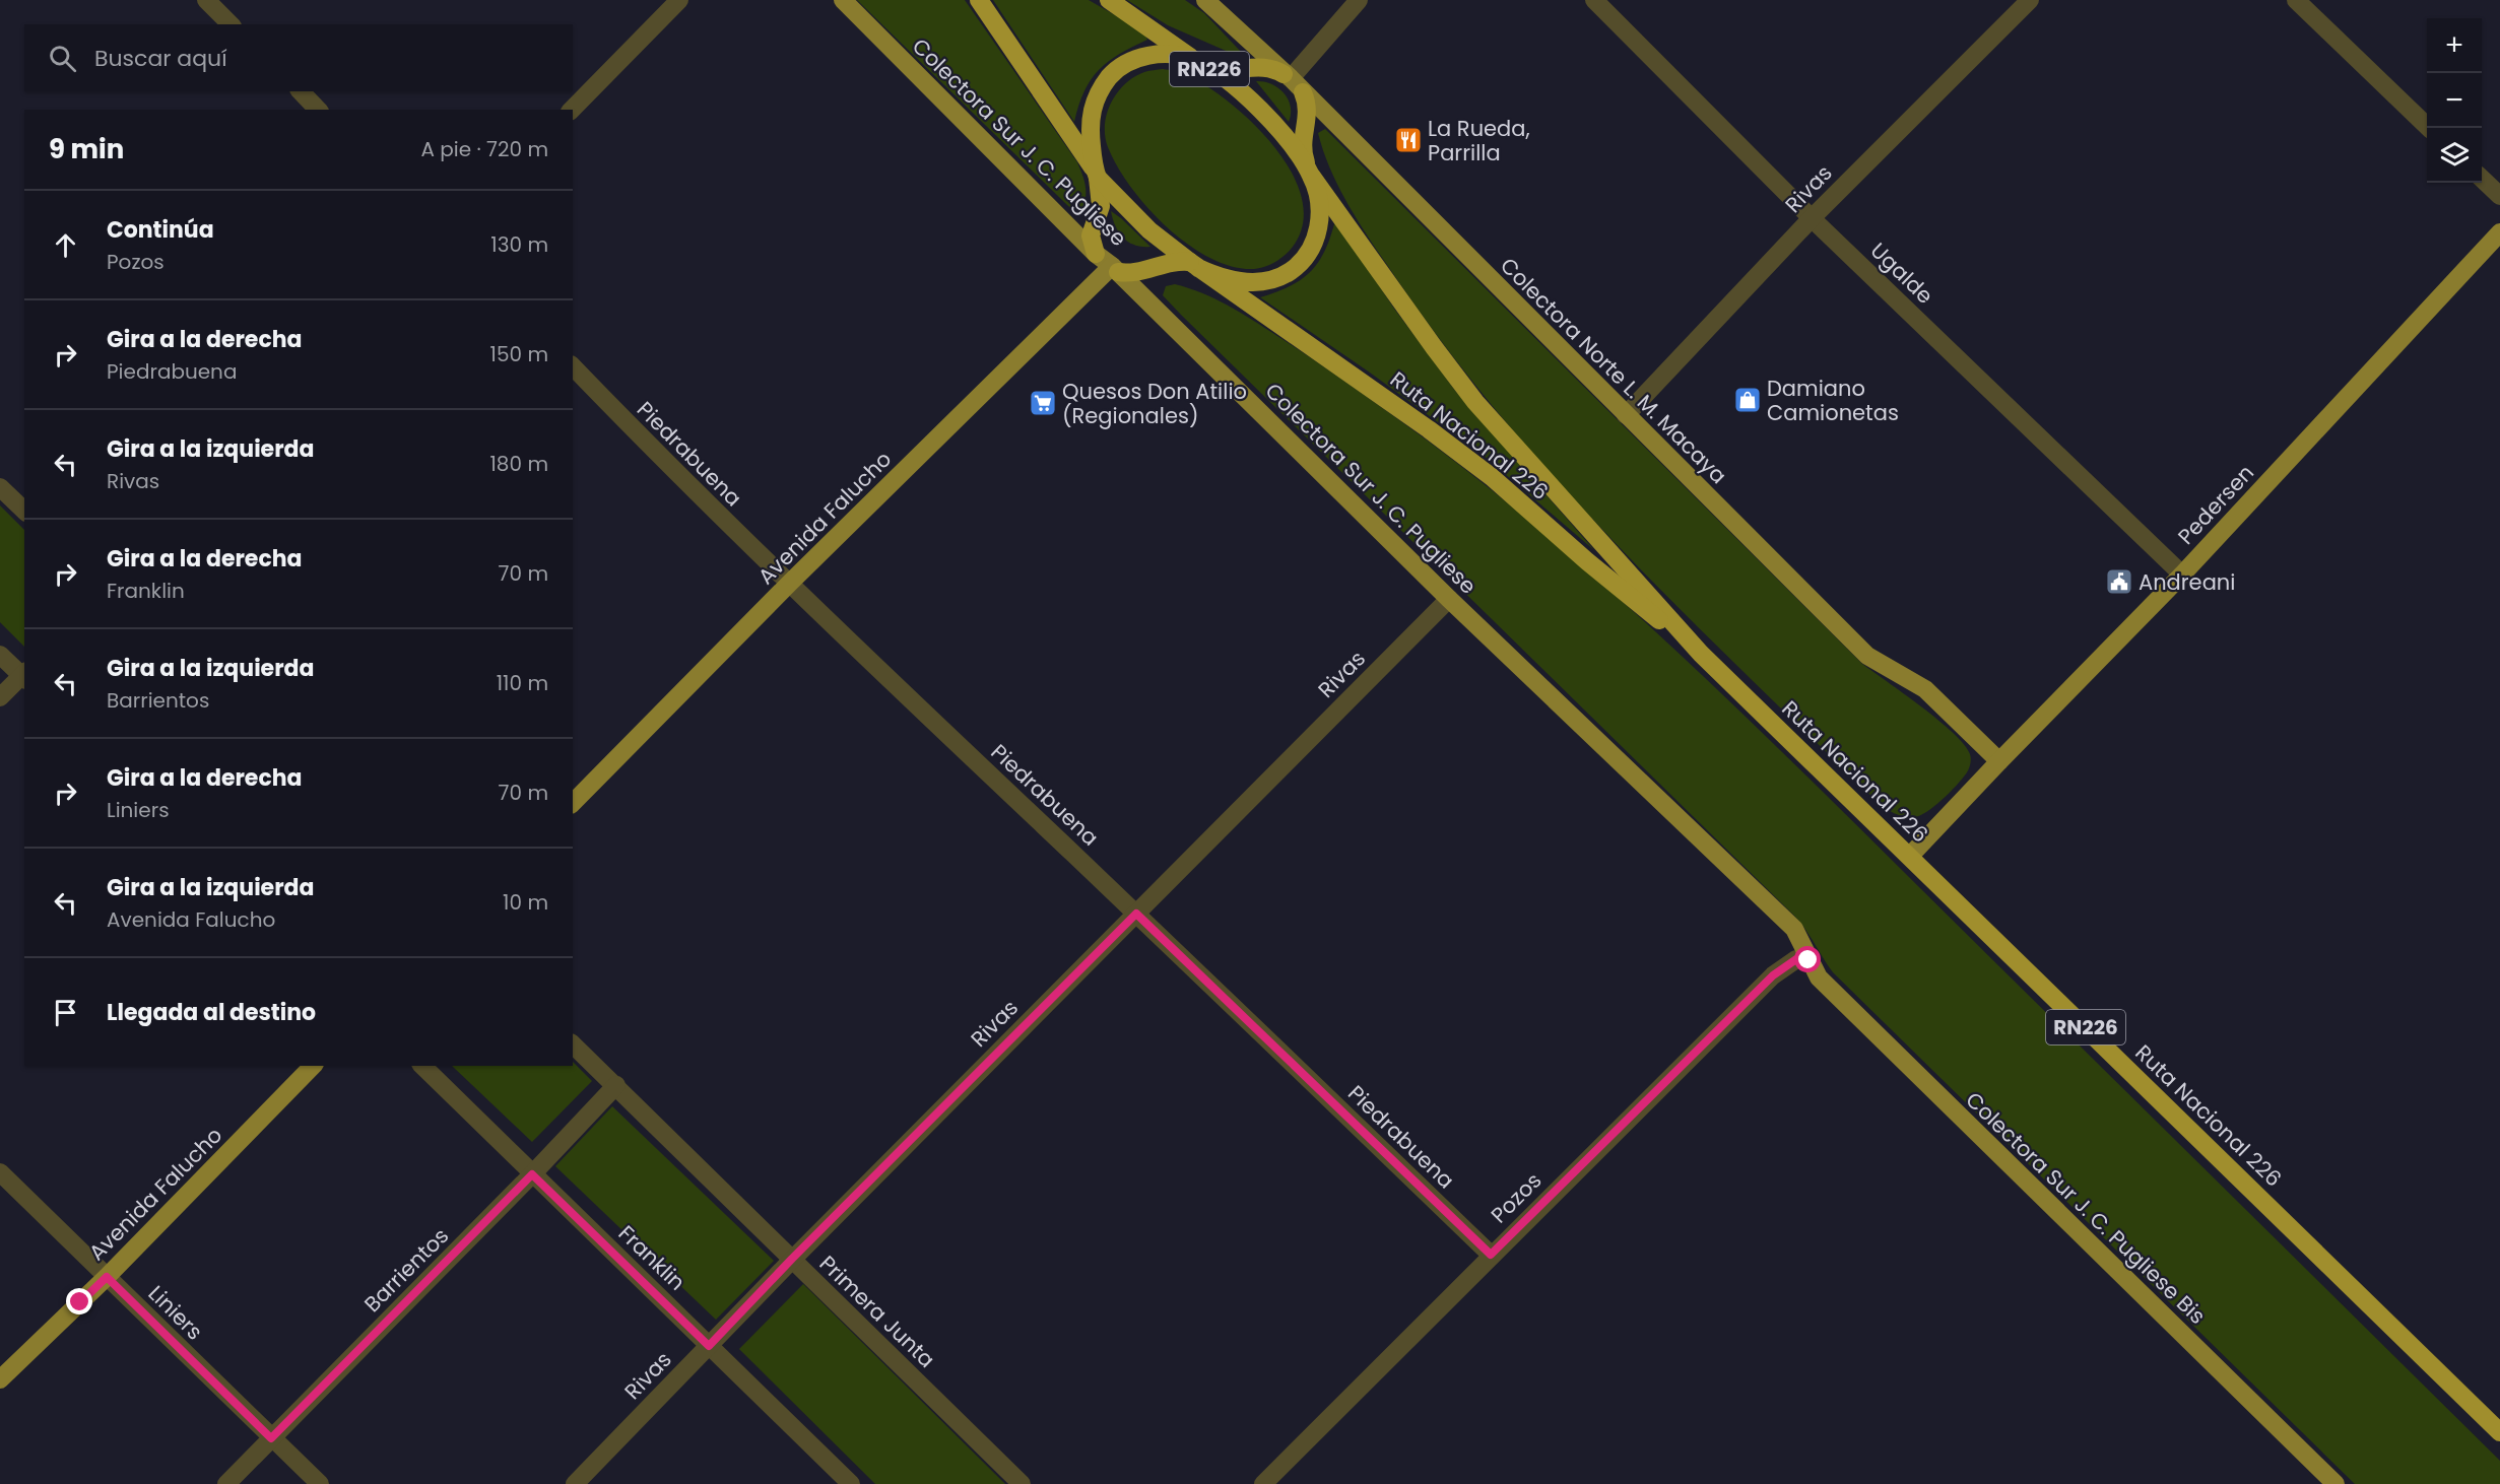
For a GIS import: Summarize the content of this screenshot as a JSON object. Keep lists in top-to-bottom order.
{
  "streets": {
    "highway": ["RN226", "Ruta Nacional 226"],
    "main road": [
      "Colectora Sur J. C. Pugliese",
      "Colectora Norte L. M. Macaya",
      "Pedersen",
      "Avenida Falucho",
      "Colectora Sur J. C. Pugliese Bis"
    ],
    "street": [
      "Rivas",
      "Ugalde",
      "Piedrabuena",
      "Pozos",
      "Franklin",
      "Barrientos",
      "Primera Junta",
      "Liniers"
    ]
  },
  "crossings": [
    ["Colectora Sur J. C. Pugliese", "Rivas"],
    ["Colectora Sur J. C. Pugliese", "Avenida Falucho"],
    ["Colectora Sur J. C. Pugliese", "Pozos"],
    ["Colectora Sur J. C. Pugliese", "Colectora Sur J. C. Pugliese Bis"],
    ["Rivas", "Ugalde"],
    ["Rivas", "Colectora Norte L. M. Macaya"],
    ["Rivas", "Piedrabuena"],
    ["Rivas", "Franklin"],
    ["Rivas", "Primera Junta"],
    ["Ugalde", "Pedersen"],
    ["Colectora Norte L. M. Macaya", "Pedersen"],
    ["Ruta Nacional 226", "Pedersen"],
    ["Piedrabuena", "Avenida Falucho"],
    ["Piedrabuena", "Pozos"],
    ["Avenida Falucho", "Liniers"],
    ["Pozos", "Colectora Sur J. C. Pugliese Bis"],
    ["Franklin", "Barrientos"],
    ["Barrientos", "Primera Junta"],
    ["Barrientos", "Liniers"]
  ],
  "places": {
    "restaurant": ["La Rueda, Parrilla"],
    "shop": ["Damiano Camionetas"],
    "supermarket": ["Quesos Don Atilio (Regionales)"],
    "public building": ["Andreani"]
  },
  "page": {
    "map_buttons": ["+", "−"],
    "search": "Buscar aquí",
    "heading": ["9 min", "A pie · 720 m"],
    "list": [
      ["Continúa", "Pozos", "130 m"],
      ["Gira a la derecha", "Piedrabuena", "150 m"],
      ["Gira a la izquierda", "Rivas", "180 m"],
      ["Gira a la derecha", "Franklin", "70 m"],
      ["Gira a la izquierda", "Barrientos", "110 m"],
      ["Gira a la derecha", "Liniers", "70 m"],
      ["Gira a la izquierda", "Avenida Falucho", "10 m"],
      "Llegada al destino"
    ]
  }
}
